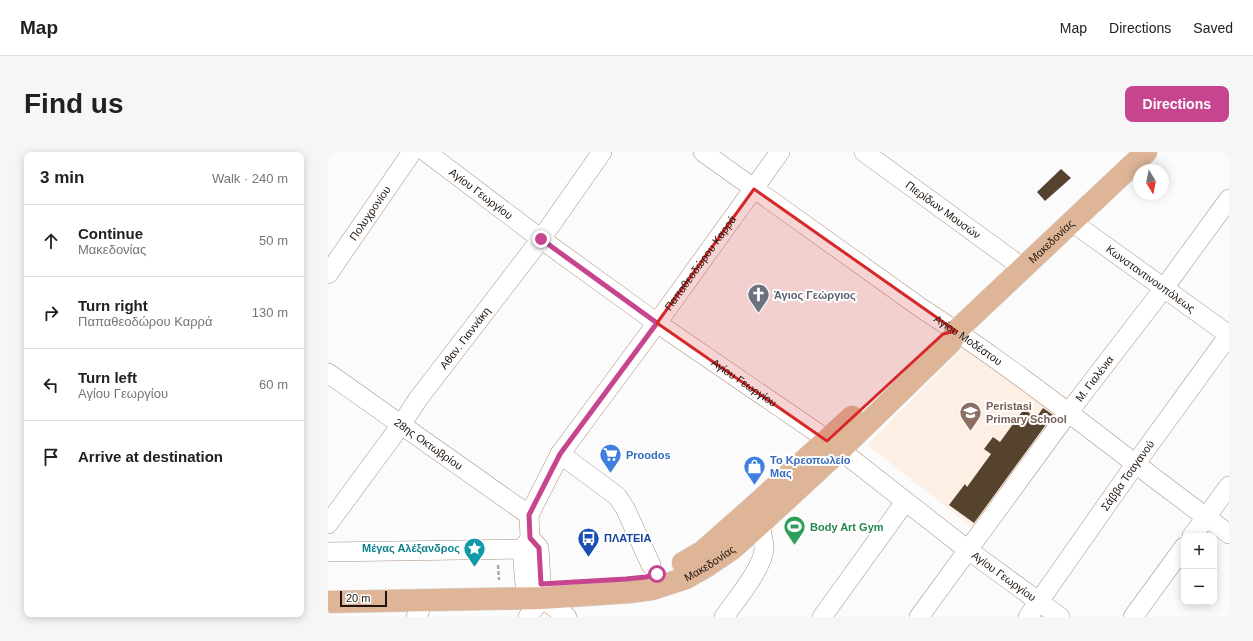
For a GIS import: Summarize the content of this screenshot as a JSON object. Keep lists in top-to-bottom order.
{
  "streets": {
    "main road": ["Μακεδονίας"],
    "street": [
      "Αγίου Γεωργίου",
      "Πιερίδων Μουσών",
      "Πολυχρονίου",
      "Παπαθεοδώρου Καρρά",
      "Κωνσταντινουπόλεως",
      "Αθαν. Γιαννάκη",
      "Αγίου Μοδέστου",
      "Μ. Γιαλένια",
      "28ης Οκτωβρίου",
      "Σάββα Τσαγανού"
    ]
  },
  "crossings": [
    ["Αγίου Γεωργίου", "Μακεδονίας"],
    ["Αγίου Γεωργίου", "Παπαθεοδώρου Καρρά"],
    ["Αγίου Γεωργίου", "Αθαν. Γιαννάκη"],
    ["Αγίου Γεωργίου", "Μ. Γιαλένια"],
    ["Αγίου Γεωργίου", "Σάββα Τσαγανού"],
    ["Πιερίδων Μουσών", "Μακεδονίας"],
    ["Μακεδονίας", "Παπαθεοδώρου Καρρά"],
    ["Μακεδονίας", "Κωνσταντινουπόλεως"],
    ["Μακεδονίας", "Αγίου Μοδέστου"],
    ["Παπαθεοδώρου Καρρά", "Αγίου Μοδέστου"],
    ["Παπαθεοδώρου Καρρά", "28ης Οκτωβρίου"],
    ["Κωνσταντινουπόλεως", "Μ. Γιαλένια"],
    ["Κωνσταντινουπόλεως", "Σάββα Τσαγανού"],
    ["Αθαν. Γιαννάκη", "28ης Οκτωβρίου"],
    ["Αγίου Μοδέστου", "Μ. Γιαλένια"],
    ["Αγίου Μοδέστου", "Σάββα Τσαγανού"]
  ],
  "places": {
    "church": ["Άγιος Γεώργιος"],
    "school or university": ["Peristasi Primary School"],
    "supermarket": ["Proodos"],
    "shop": ["Το Κρεοπωλείο Μας"],
    "sports": ["Body Art Gym"],
    "bus stop": ["ΠΛΑΤΕΙΑ"],
    "place": ["Μέγας Αλέξανδρος"]
  },
  "scale_bar": "20 m",
  "north": "bottom",
  "page": {
    "header": "Map",
    "nav": ["Map", "Directions", "Saved"],
    "buttons": "Directions",
    "title": "Find us",
    "heading": ["3 min", "Walk · 240 m"],
    "list": [
      ["Continue", "Μακεδονίας", "50 m"],
      ["Turn right", "Παπαθεοδώρου Καρρά", "130 m"],
      ["Turn left", "Αγίου Γεωργίου", "60 m"],
      "Arrive at destination"
    ],
    "map_buttons": ["+", "−"],
    "scale": "20 m"
  }
}
